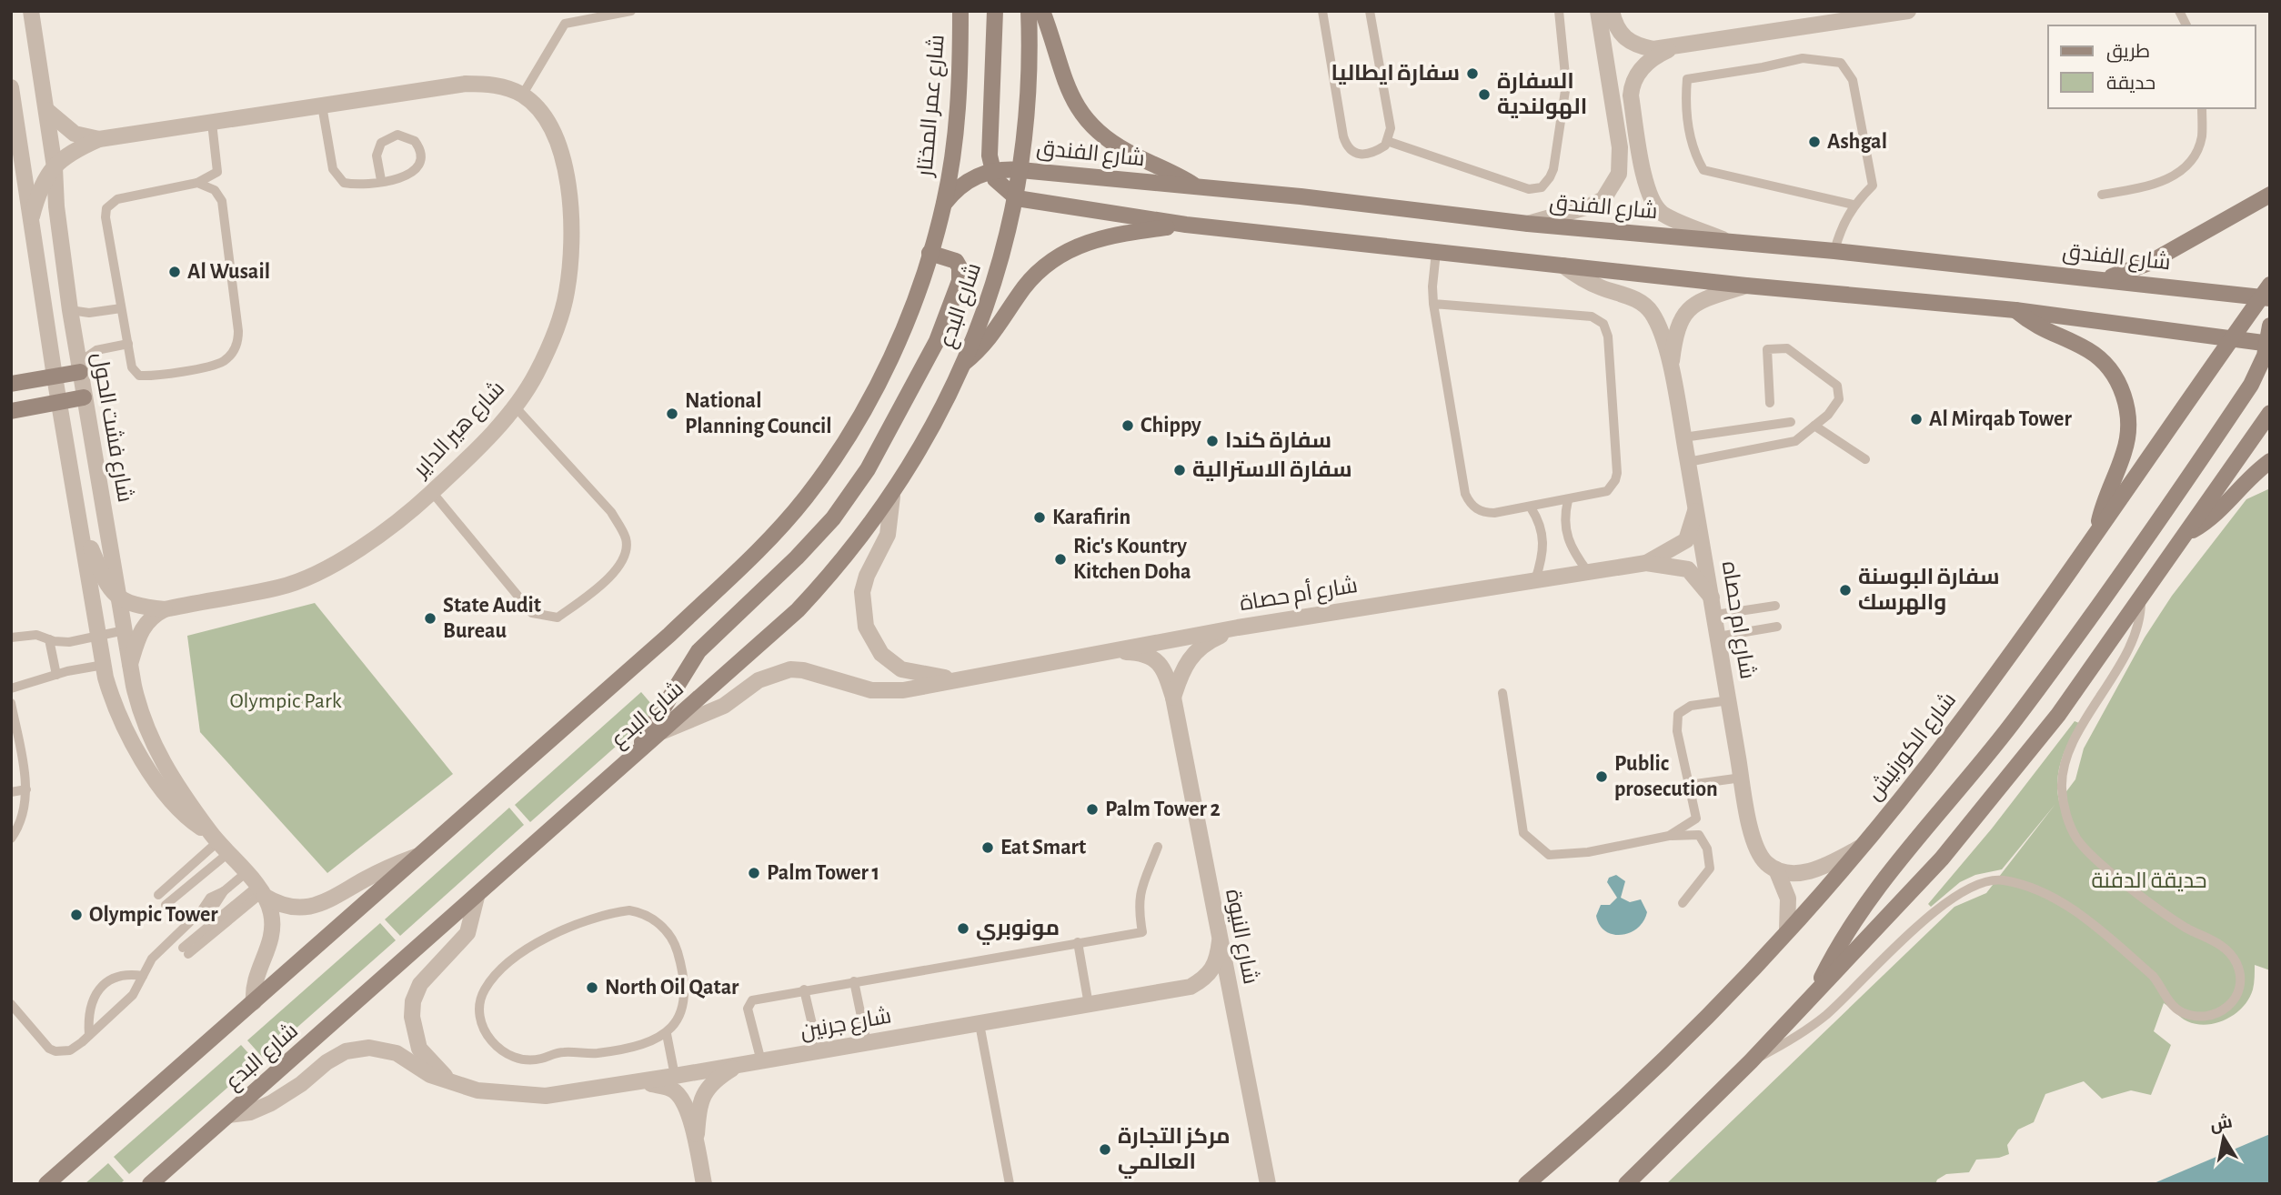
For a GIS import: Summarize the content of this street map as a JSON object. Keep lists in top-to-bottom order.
{
  "streets": {
    "main road": [
      "شارع عمر المختار",
      "شارع الفندق",
      "شارع البدع",
      "شارع الكورنيش"
    ],
    "street": [
      "شارع فشت الحول",
      "شارع هير الداير",
      "شارع أم حصاة",
      "شارع ام حصاه",
      "شارع النيوة",
      "شارع جرنين"
    ]
  },
  "crossings": [
    ["شارع عمر المختار", "شارع الفندق"],
    ["شارع عمر المختار", "شارع البدع"],
    ["شارع الفندق", "شارع البدع"],
    ["شارع الفندق", "شارع الكورنيش"],
    ["شارع البدع", "شارع فشت الحول"],
    ["شارع البدع", "شارع أم حصاة"],
    ["شارع البدع", "شارع جرنين"],
    ["شارع فشت الحول", "شارع هير الداير"],
    ["شارع أم حصاة", "شارع ام حصاه"],
    ["شارع أم حصاة", "شارع النيوة"],
    ["شارع ام حصاه", "شارع الكورنيش"],
    ["شارع النيوة", "شارع جرنين"]
  ],
  "parks": ["Olympic Park", "حديقة الدفنة"],
  "places": [
    "سفارة ايطاليا",
    "السفارة الهولندية",
    "Ashgal",
    "Al Wusail",
    "National Planning Council",
    "Al Mirqab Tower",
    "Chippy",
    "سفارة كندا",
    "سفارة الاسترالية",
    "Karafirin",
    "Ric's Kountry Kitchen Doha",
    "سفارة البوسنة والهرسك",
    "State Audit Bureau",
    "Public prosecution",
    "Palm Tower 2",
    "Eat Smart",
    "Palm Tower 1",
    "Olympic Tower",
    "مونوبري",
    "North Oil Qatar",
    "مركز التجارة العالمي"
  ],
  "legend": ["طريق", "حديقة"],
  "north": "top"
}
